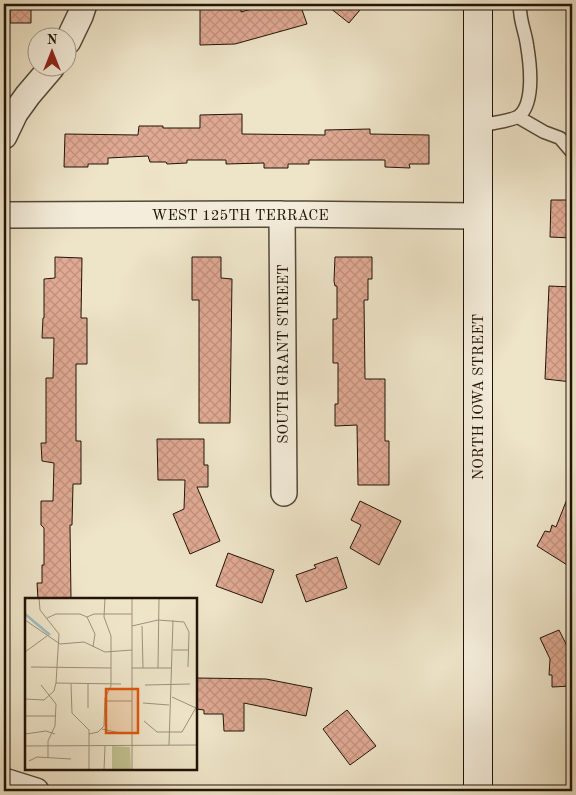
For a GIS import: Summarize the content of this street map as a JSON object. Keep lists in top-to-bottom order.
{
  "streets": {
    "street": ["WEST 125TH TERRACE", "SOUTH GRANT STREET", "NORTH IOWA STREET"]
  },
  "crossings": [
    ["WEST 125TH TERRACE", "SOUTH GRANT STREET"],
    ["WEST 125TH TERRACE", "NORTH IOWA STREET"]
  ],
  "north": "top"
}
